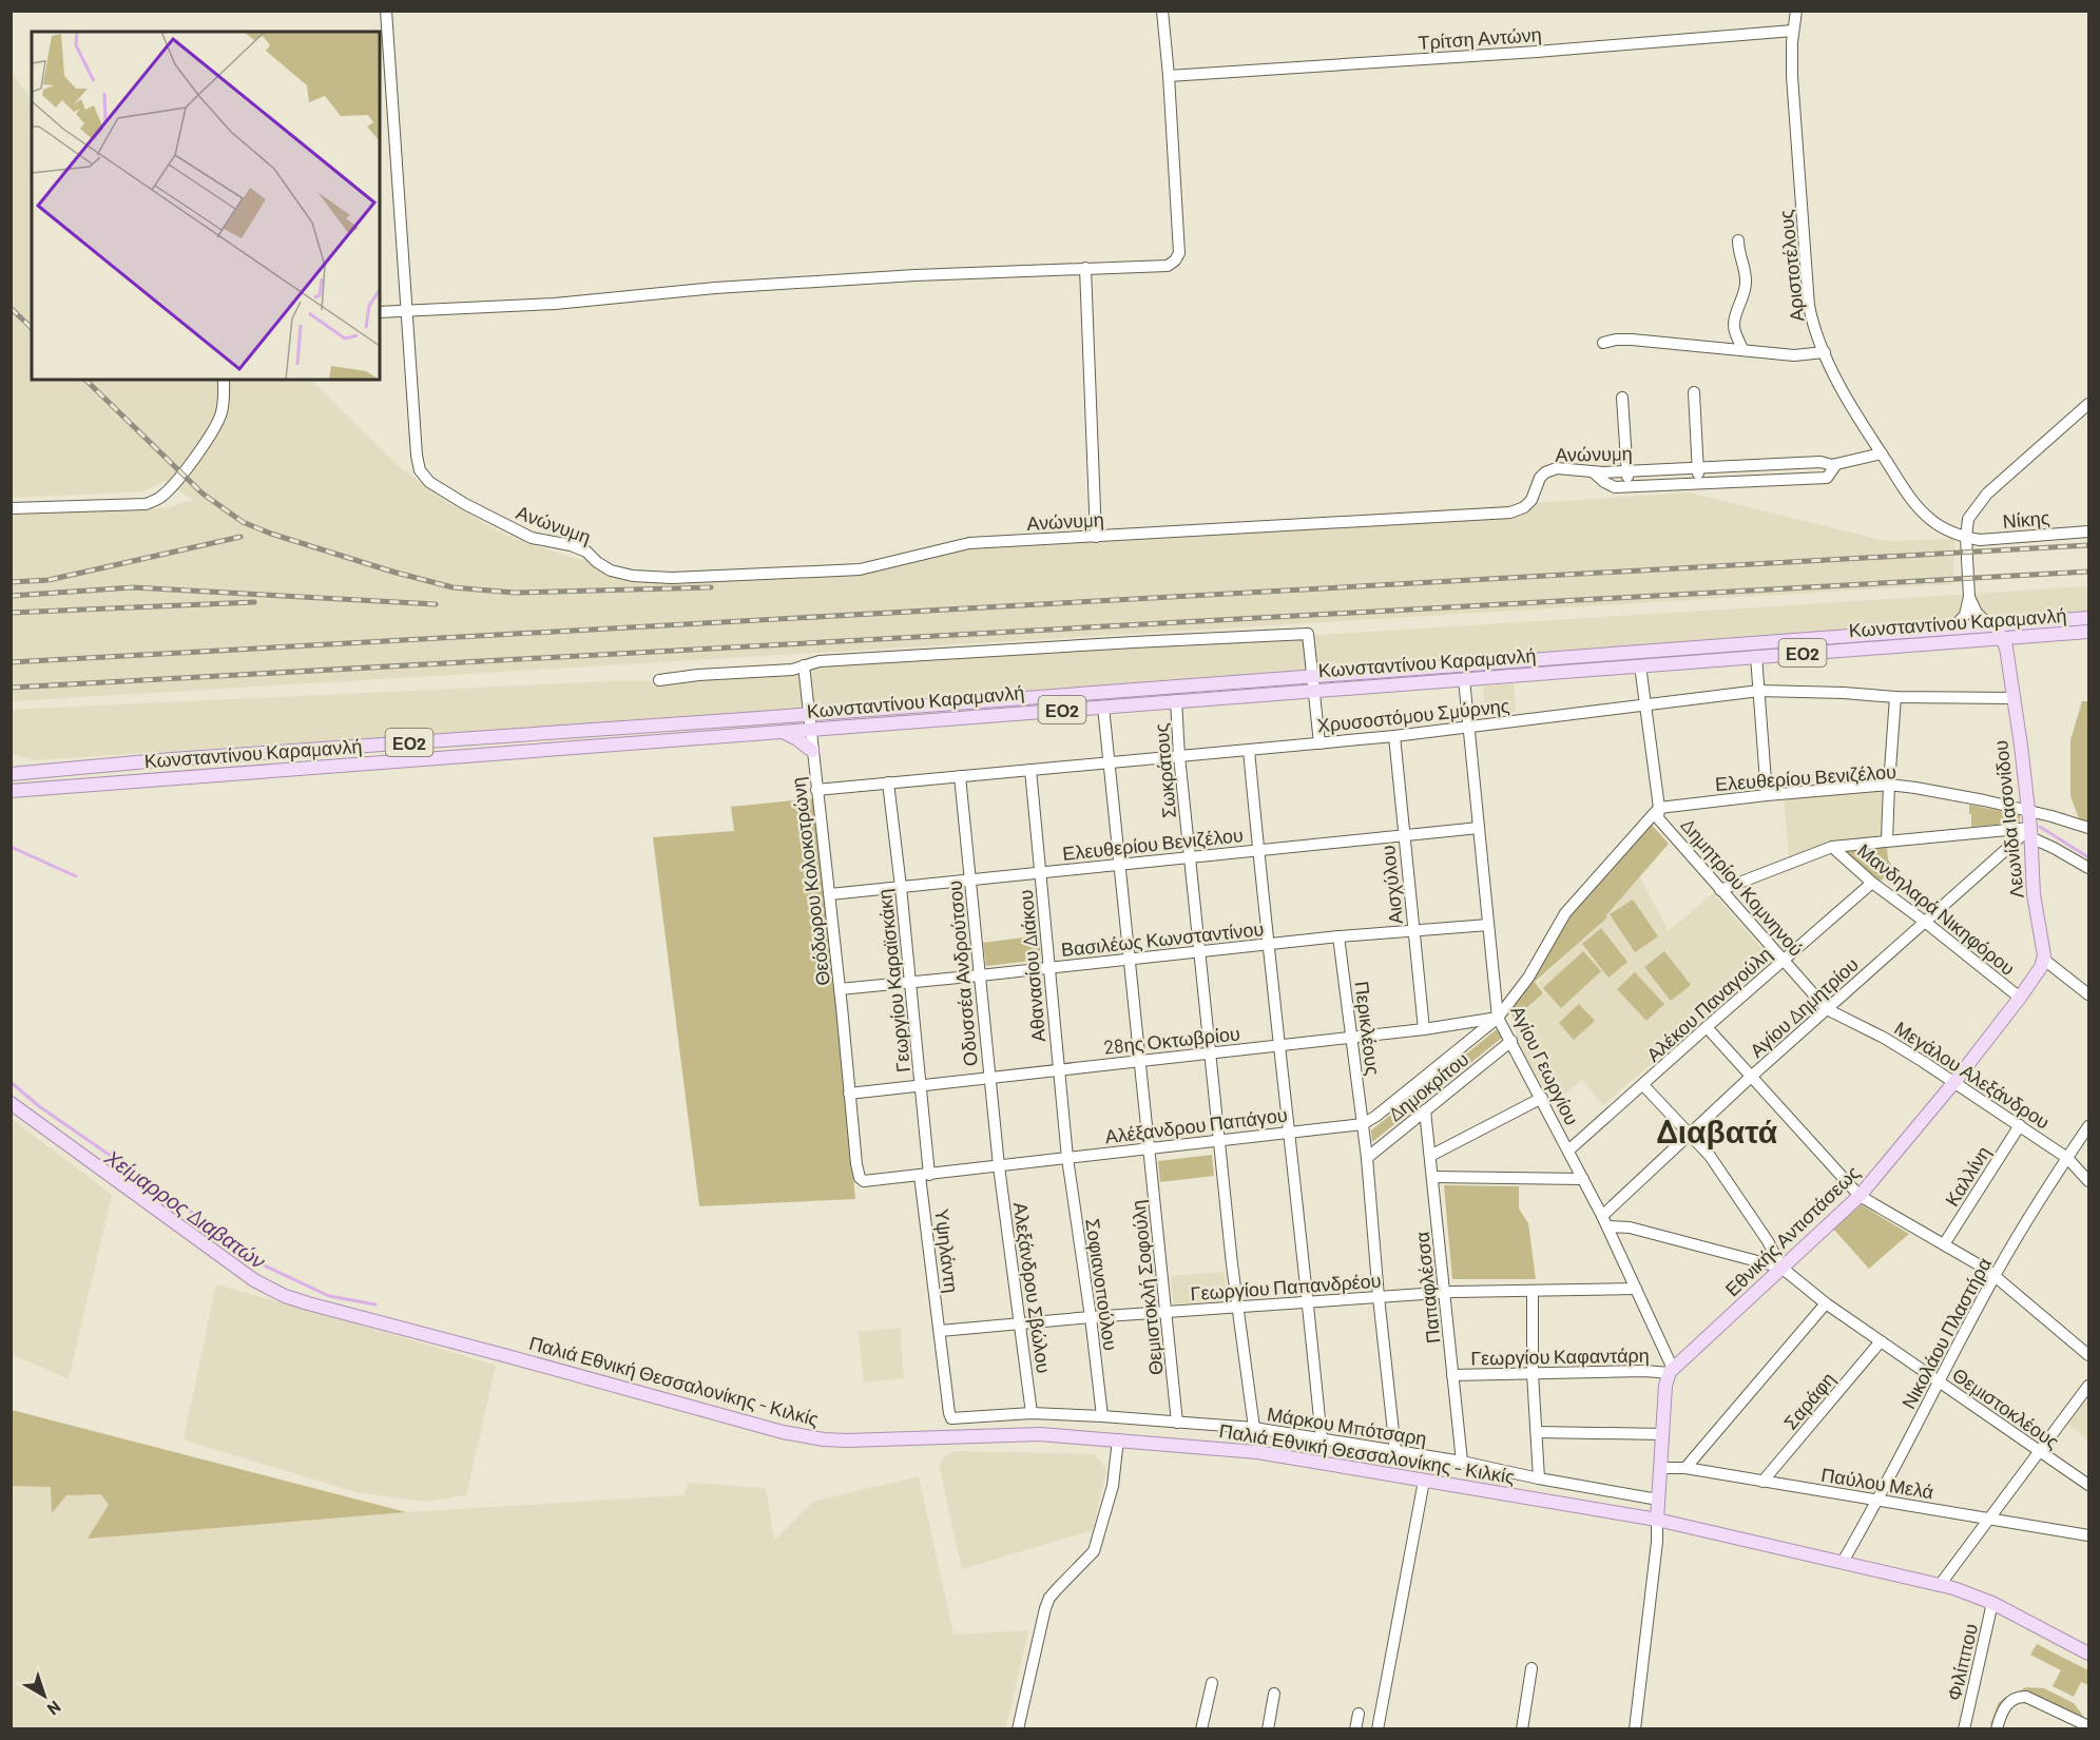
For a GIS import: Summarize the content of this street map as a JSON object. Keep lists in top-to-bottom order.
{
  "streets": {
    "main road": [
      "Κωνσταντίνου Καραμανλή",
      "ΕΟ2",
      "Λεωνίδα Ιασονίδου",
      "Εθνικής Αντιστάσεως",
      "Παλιά Εθνική Θεσσαλονίκης - Κιλκίς"
    ],
    "street": [
      "Τρίτση Αντώνη",
      "Αριστοτέλους",
      "Ανώνυμη",
      "Νίκης",
      "Χρυσοστόμου Σμύρνης",
      "Σωκράτους",
      "Ελευθερίου Βενιζέλου",
      "Θεόδωρου Κολοκοτρώνη",
      "Αισχύλου",
      "Δημητρίου Κομνηνού",
      "Μανδηλαρά Νικηφόρου",
      "Βασιλέως Κωνσταντίνου",
      "Αθανασίου Διάκου",
      "Οδυσσέα Ανδρούτσου",
      "Γεωργίου Καραϊσκάκη",
      "Αλέκου Παναγούλη",
      "Αγίου Δημητρίου",
      "Περικλέους",
      "28ης Οκτωβρίου",
      "Αγίου Γεωργίου",
      "Μεγάλου Αλεξάνδρου",
      "Δημοκρίτου",
      "Αλέξανδρου Παπάγου",
      "Καλλίνη",
      "Υψηλάντη",
      "Σοφιανοπούλου",
      "Γεωργίου Παπανδρέου",
      "Αλεξάνδρου Σβώλου",
      "Θεμιστοκλή Σοφούλη",
      "Παπαφλέσσα",
      "Νικολάου Πλαστήρα",
      "Γεωργίου Καφαντάρη",
      "Σαράφη",
      "Θεμιστοκλέους",
      "Μάρκου Μπότσαρη",
      "Παύλου Μελά",
      "Φιλίππου"
    ]
  },
  "crossings": [
    ["Τρίτση Αντώνη", "Αριστοτέλους"],
    ["Αριστοτέλους", "Ανώνυμη"],
    ["Αριστοτέλους", "Νίκης"],
    ["Κωνσταντίνου Καραμανλή", "Σωκράτους"],
    ["Κωνσταντίνου Καραμανλή", "Λεωνίδα Ιασονίδου"],
    ["Κωνσταντίνου Καραμανλή", "Θεόδωρου Κολοκοτρώνη"],
    ["Κωνσταντίνου Καραμανλή", "Δημητρίου Κομνηνού"],
    ["Κωνσταντίνου Καραμανλή", "Αγίου Γεωργίου"],
    ["Κωνσταντίνου Καραμανλή", "Θεμιστοκλή Σοφούλη"],
    ["Χρυσοστόμου Σμύρνης", "Σωκράτους"],
    ["Χρυσοστόμου Σμύρνης", "Λεωνίδα Ιασονίδου"],
    ["Χρυσοστόμου Σμύρνης", "Θεόδωρου Κολοκοτρώνη"],
    ["Χρυσοστόμου Σμύρνης", "Αισχύλου"],
    ["Χρυσοστόμου Σμύρνης", "Δημητρίου Κομνηνού"],
    ["Χρυσοστόμου Σμύρνης", "Αθανασίου Διάκου"],
    ["Χρυσοστόμου Σμύρνης", "Οδυσσέα Ανδρούτσου"],
    ["Χρυσοστόμου Σμύρνης", "Γεωργίου Καραϊσκάκη"],
    ["Χρυσοστόμου Σμύρνης", "Αγίου Γεωργίου"],
    ["Χρυσοστόμου Σμύρνης", "Θεμιστοκλή Σοφούλη"],
    ["Σωκράτους", "Ελευθερίου Βενιζέλου"],
    ["Σωκράτους", "Βασιλέως Κωνσταντίνου"],
    ["Σωκράτους", "28ης Οκτωβρίου"],
    ["Σωκράτους", "Αλέξανδρου Παπάγου"],
    ["Σωκράτους", "Γεωργίου Παπανδρέου"],
    ["Σωκράτους", "Μάρκου Μπότσαρη"],
    ["Ελευθερίου Βενιζέλου", "Λεωνίδα Ιασονίδου"],
    ["Ελευθερίου Βενιζέλου", "Θεόδωρου Κολοκοτρώνη"],
    ["Ελευθερίου Βενιζέλου", "Αισχύλου"],
    ["Ελευθερίου Βενιζέλου", "Δημητρίου Κομνηνού"],
    ["Ελευθερίου Βενιζέλου", "Αθανασίου Διάκου"],
    ["Ελευθερίου Βενιζέλου", "Οδυσσέα Ανδρούτσου"],
    ["Ελευθερίου Βενιζέλου", "Γεωργίου Καραϊσκάκη"],
    ["Ελευθερίου Βενιζέλου", "Αγίου Γεωργίου"],
    ["Ελευθερίου Βενιζέλου", "Αλέξανδρου Παπάγου"],
    ["Ελευθερίου Βενιζέλου", "Θεμιστοκλή Σοφούλη"],
    ["Λεωνίδα Ιασονίδου", "Αγίου Δημητρίου"],
    ["Λεωνίδα Ιασονίδου", "Εθνικής Αντιστάσεως"],
    ["Θεόδωρου Κολοκοτρώνη", "Βασιλέως Κωνσταντίνου"],
    ["Θεόδωρου Κολοκοτρώνη", "28ης Οκτωβρίου"],
    ["Θεόδωρου Κολοκοτρώνη", "Αλέξανδρου Παπάγου"],
    ["Αισχύλου", "Βασιλέως Κωνσταντίνου"],
    ["Αισχύλου", "28ης Οκτωβρίου"],
    ["Δημητρίου Κομνηνού", "Αλέκου Παναγούλη"],
    ["Δημητρίου Κομνηνού", "Αγίου Δημητρίου"],
    ["Δημητρίου Κομνηνού", "Μεγάλου Αλεξάνδρου"],
    ["Δημητρίου Κομνηνού", "Αλέξανδρου Παπάγου"],
    ["Μανδηλαρά Νικηφόρου", "Αλέκου Παναγούλη"],
    ["Μανδηλαρά Νικηφόρου", "Αγίου Δημητρίου"],
    ["Μανδηλαρά Νικηφόρου", "Εθνικής Αντιστάσεως"],
    ["Βασιλέως Κωνσταντίνου", "Αθανασίου Διάκου"],
    ["Βασιλέως Κωνσταντίνου", "Οδυσσέα Ανδρούτσου"],
    ["Βασιλέως Κωνσταντίνου", "Γεωργίου Καραϊσκάκη"],
    ["Βασιλέως Κωνσταντίνου", "Περικλέους"],
    ["Βασιλέως Κωνσταντίνου", "Αγίου Γεωργίου"],
    ["Βασιλέως Κωνσταντίνου", "Θεμιστοκλή Σοφούλη"],
    ["Αθανασίου Διάκου", "28ης Οκτωβρίου"],
    ["Αθανασίου Διάκου", "Αλέξανδρου Παπάγου"],
    ["Αθανασίου Διάκου", "Σοφιανοπούλου"],
    ["Οδυσσέα Ανδρούτσου", "28ης Οκτωβρίου"],
    ["Οδυσσέα Ανδρούτσου", "Αλέξανδρου Παπάγου"],
    ["Οδυσσέα Ανδρούτσου", "Αλεξάνδρου Σβώλου"],
    ["Γεωργίου Καραϊσκάκη", "28ης Οκτωβρίου"],
    ["Γεωργίου Καραϊσκάκη", "Αλέξανδρου Παπάγου"],
    ["Γεωργίου Καραϊσκάκη", "Υψηλάντη"],
    ["Αλέκου Παναγούλη", "Αγίου Γεωργίου"],
    ["Αγίου Δημητρίου", "Αγίου Γεωργίου"],
    ["Αγίου Δημητρίου", "Μεγάλου Αλεξάνδρου"],
    ["Περικλέους", "28ης Οκτωβρίου"],
    ["Περικλέους", "Δημοκρίτου"],
    ["Περικλέους", "Αλέξανδρου Παπάγου"],
    ["Περικλέους", "Γεωργίου Παπανδρέου"],
    ["Περικλέους", "Μάρκου Μπότσαρη"],
    ["28ης Οκτωβρίου", "Αγίου Γεωργίου"],
    ["28ης Οκτωβρίου", "Αλέξανδρου Παπάγου"],
    ["28ης Οκτωβρίου", "Θεμιστοκλή Σοφούλη"],
    ["Αγίου Γεωργίου", "Δημοκρίτου"],
    ["Αγίου Γεωργίου", "Αλέξανδρου Παπάγου"],
    ["Αγίου Γεωργίου", "Εθνικής Αντιστάσεως"],
    ["Αγίου Γεωργίου", "Γεωργίου Παπανδρέου"],
    ["Αγίου Γεωργίου", "Γεωργίου Καφαντάρη"],
    ["Μεγάλου Αλεξάνδρου", "Καλλίνη"],
    ["Μεγάλου Αλεξάνδρου", "Εθνικής Αντιστάσεως"],
    ["Μεγάλου Αλεξάνδρου", "Νικολάου Πλαστήρα"],
    ["Δημοκρίτου", "Παπαφλέσσα"],
    ["Αλέξανδρου Παπάγου", "Υψηλάντη"],
    ["Αλέξανδρου Παπάγου", "Σοφιανοπούλου"],
    ["Αλέξανδρου Παπάγου", "Αλεξάνδρου Σβώλου"],
    ["Αλέξανδρου Παπάγου", "Θεμιστοκλή Σοφούλη"],
    ["Εθνικής Αντιστάσεως", "Γεωργίου Καφαντάρη"],
    ["Εθνικής Αντιστάσεως", "Θεμιστοκλέους"],
    ["Υψηλάντη", "Γεωργίου Παπανδρέου"],
    ["Υψηλάντη", "Μάρκου Μπότσαρη"],
    ["Σοφιανοπούλου", "Γεωργίου Παπανδρέου"],
    ["Σοφιανοπούλου", "Μάρκου Μπότσαρη"],
    ["Γεωργίου Παπανδρέου", "Αλεξάνδρου Σβώλου"],
    ["Γεωργίου Παπανδρέου", "Θεμιστοκλή Σοφούλη"],
    ["Γεωργίου Παπανδρέου", "Παπαφλέσσα"],
    ["Αλεξάνδρου Σβώλου", "Μάρκου Μπότσαρη"],
    ["Θεμιστοκλή Σοφούλη", "Μάρκου Μπότσαρη"],
    ["Παπαφλέσσα", "Γεωργίου Καφαντάρη"],
    ["Παπαφλέσσα", "Μάρκου Μπότσαρη"],
    ["Νικολάου Πλαστήρα", "Παλιά Εθνική Θεσσαλονίκης - Κιλκίς"],
    ["Νικολάου Πλαστήρα", "Θεμιστοκλέους"],
    ["Νικολάου Πλαστήρα", "Παύλου Μελά"],
    ["Παλιά Εθνική Θεσσαλονίκης - Κιλκίς", "Φιλίππου"],
    ["Σαράφη", "Θεμιστοκλέους"],
    ["Σαράφη", "Παύλου Μελά"]
  ],
  "districts": ["Διαβατά"],
  "water": ["Χείμαρρος Διαβατών"],
  "north": "bottom right"
}
